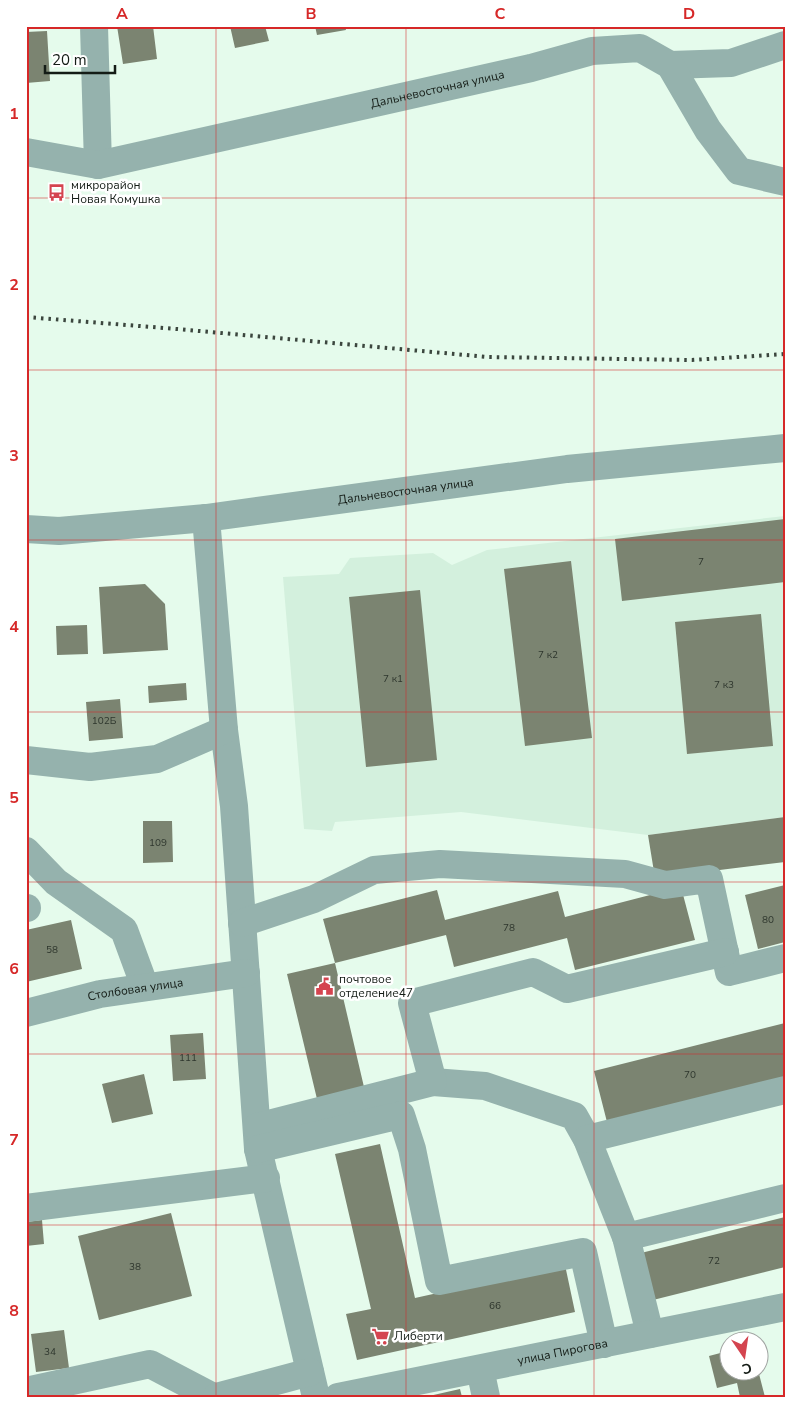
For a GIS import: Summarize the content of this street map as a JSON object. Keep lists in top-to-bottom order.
{
  "streets": {
    "street": ["Дальневосточная улица", "Столбовая улица", "улица Пирогова"]
  },
  "places": {
    "bus stop": ["микрорайон Новая Комушка"],
    "public building": ["почтовое отделение47"],
    "supermarket": ["Либерти"]
  },
  "house_numbers": [
    "7",
    "7 к2",
    "7 к1",
    "7 к3",
    "102Б",
    "109",
    "80",
    "78",
    "58",
    "111",
    "70",
    "72",
    "38",
    "66",
    "34"
  ],
  "scale_bar": "20 m",
  "north": "bottom",
  "grid": {
    "columns": [
      "A",
      "B",
      "C",
      "D"
    ],
    "rows": [
      "1",
      "2",
      "3",
      "4",
      "5",
      "6",
      "7",
      "8"
    ]
  }
}
